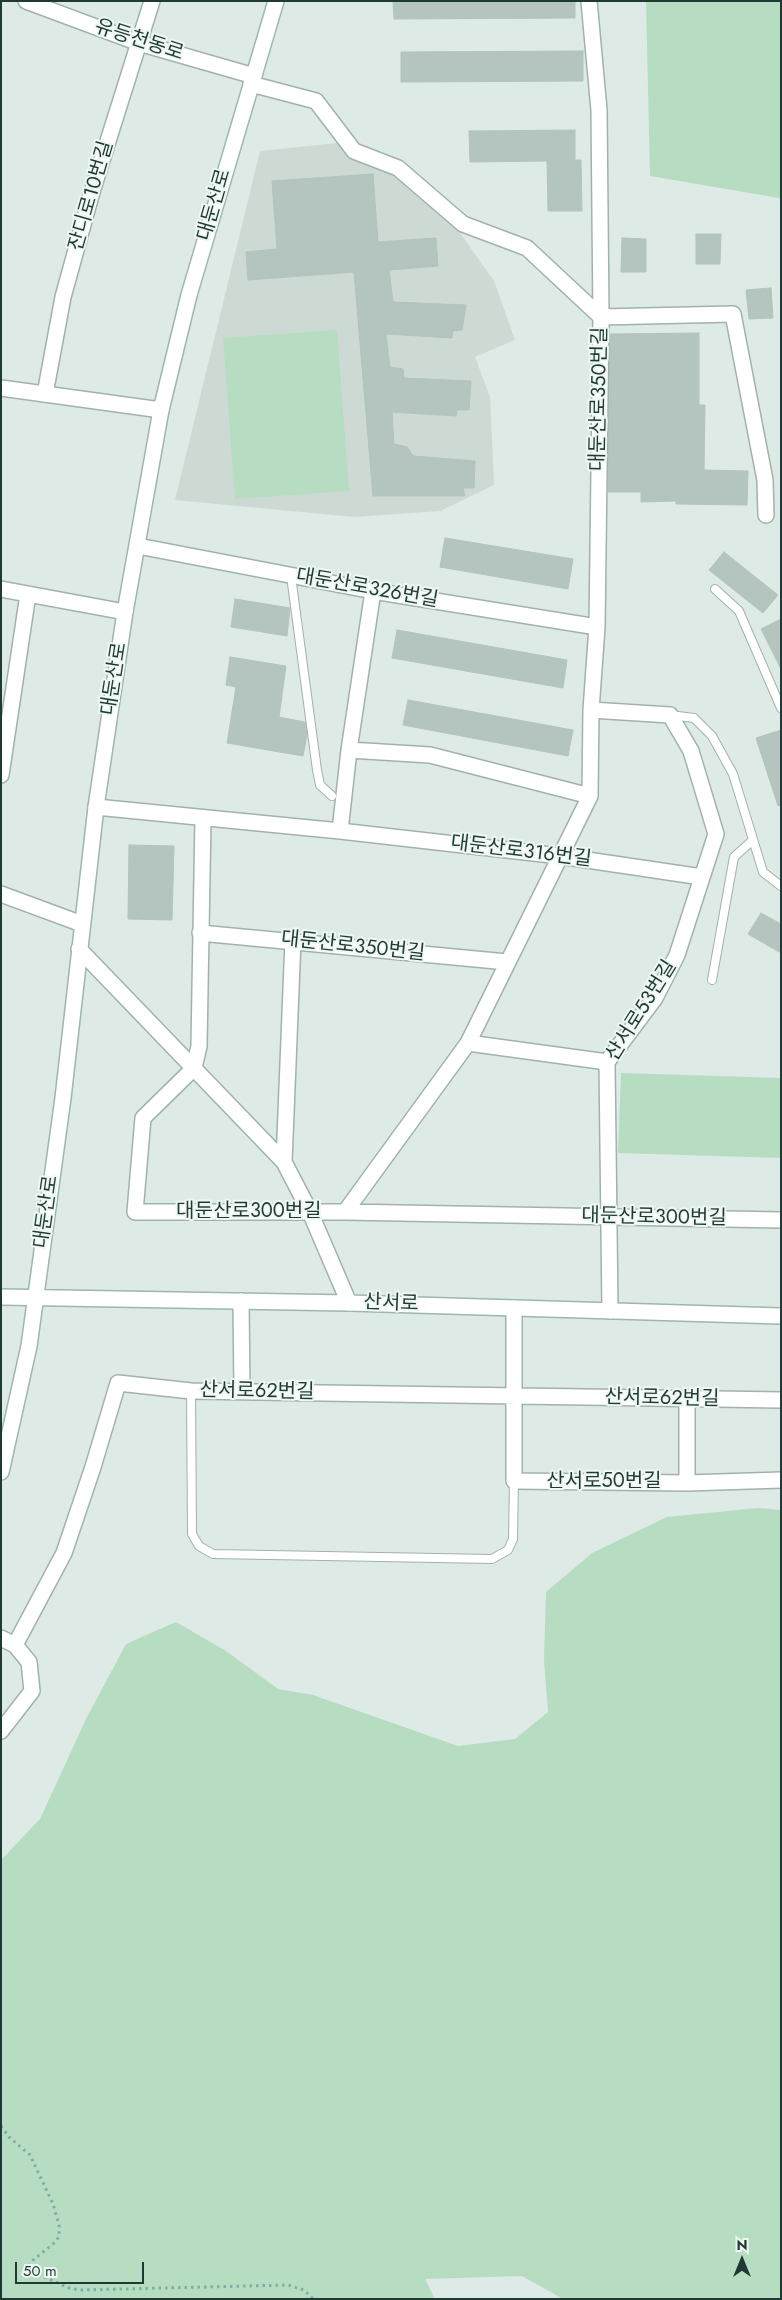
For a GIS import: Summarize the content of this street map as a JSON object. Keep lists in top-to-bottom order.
{
  "streets": {
    "street": [
      "유등천동로",
      "잔디로10번길",
      "대둔산로",
      "대둔산로350번길",
      "대둔산로326번길",
      "대둔산로316번길",
      "산서로53번길",
      "대둔산로300번길",
      "산서로",
      "산서로62번길",
      "산서로50번길"
    ]
  },
  "crossings": [
    ["유등천동로", "잔디로10번길"],
    ["유등천동로", "대둔산로"],
    ["유등천동로", "대둔산로350번길"],
    ["대둔산로", "대둔산로326번길"],
    ["대둔산로", "대둔산로316번길"],
    ["대둔산로", "산서로"],
    ["대둔산로350번길", "대둔산로326번길"],
    ["대둔산로350번길", "대둔산로316번길"],
    ["대둔산로350번길", "대둔산로300번길"],
    ["대둔산로316번길", "산서로53번길"],
    ["산서로53번길", "대둔산로300번길"],
    ["산서로53번길", "산서로"]
  ],
  "scale_bar": "50 m",
  "north": "top"
}
